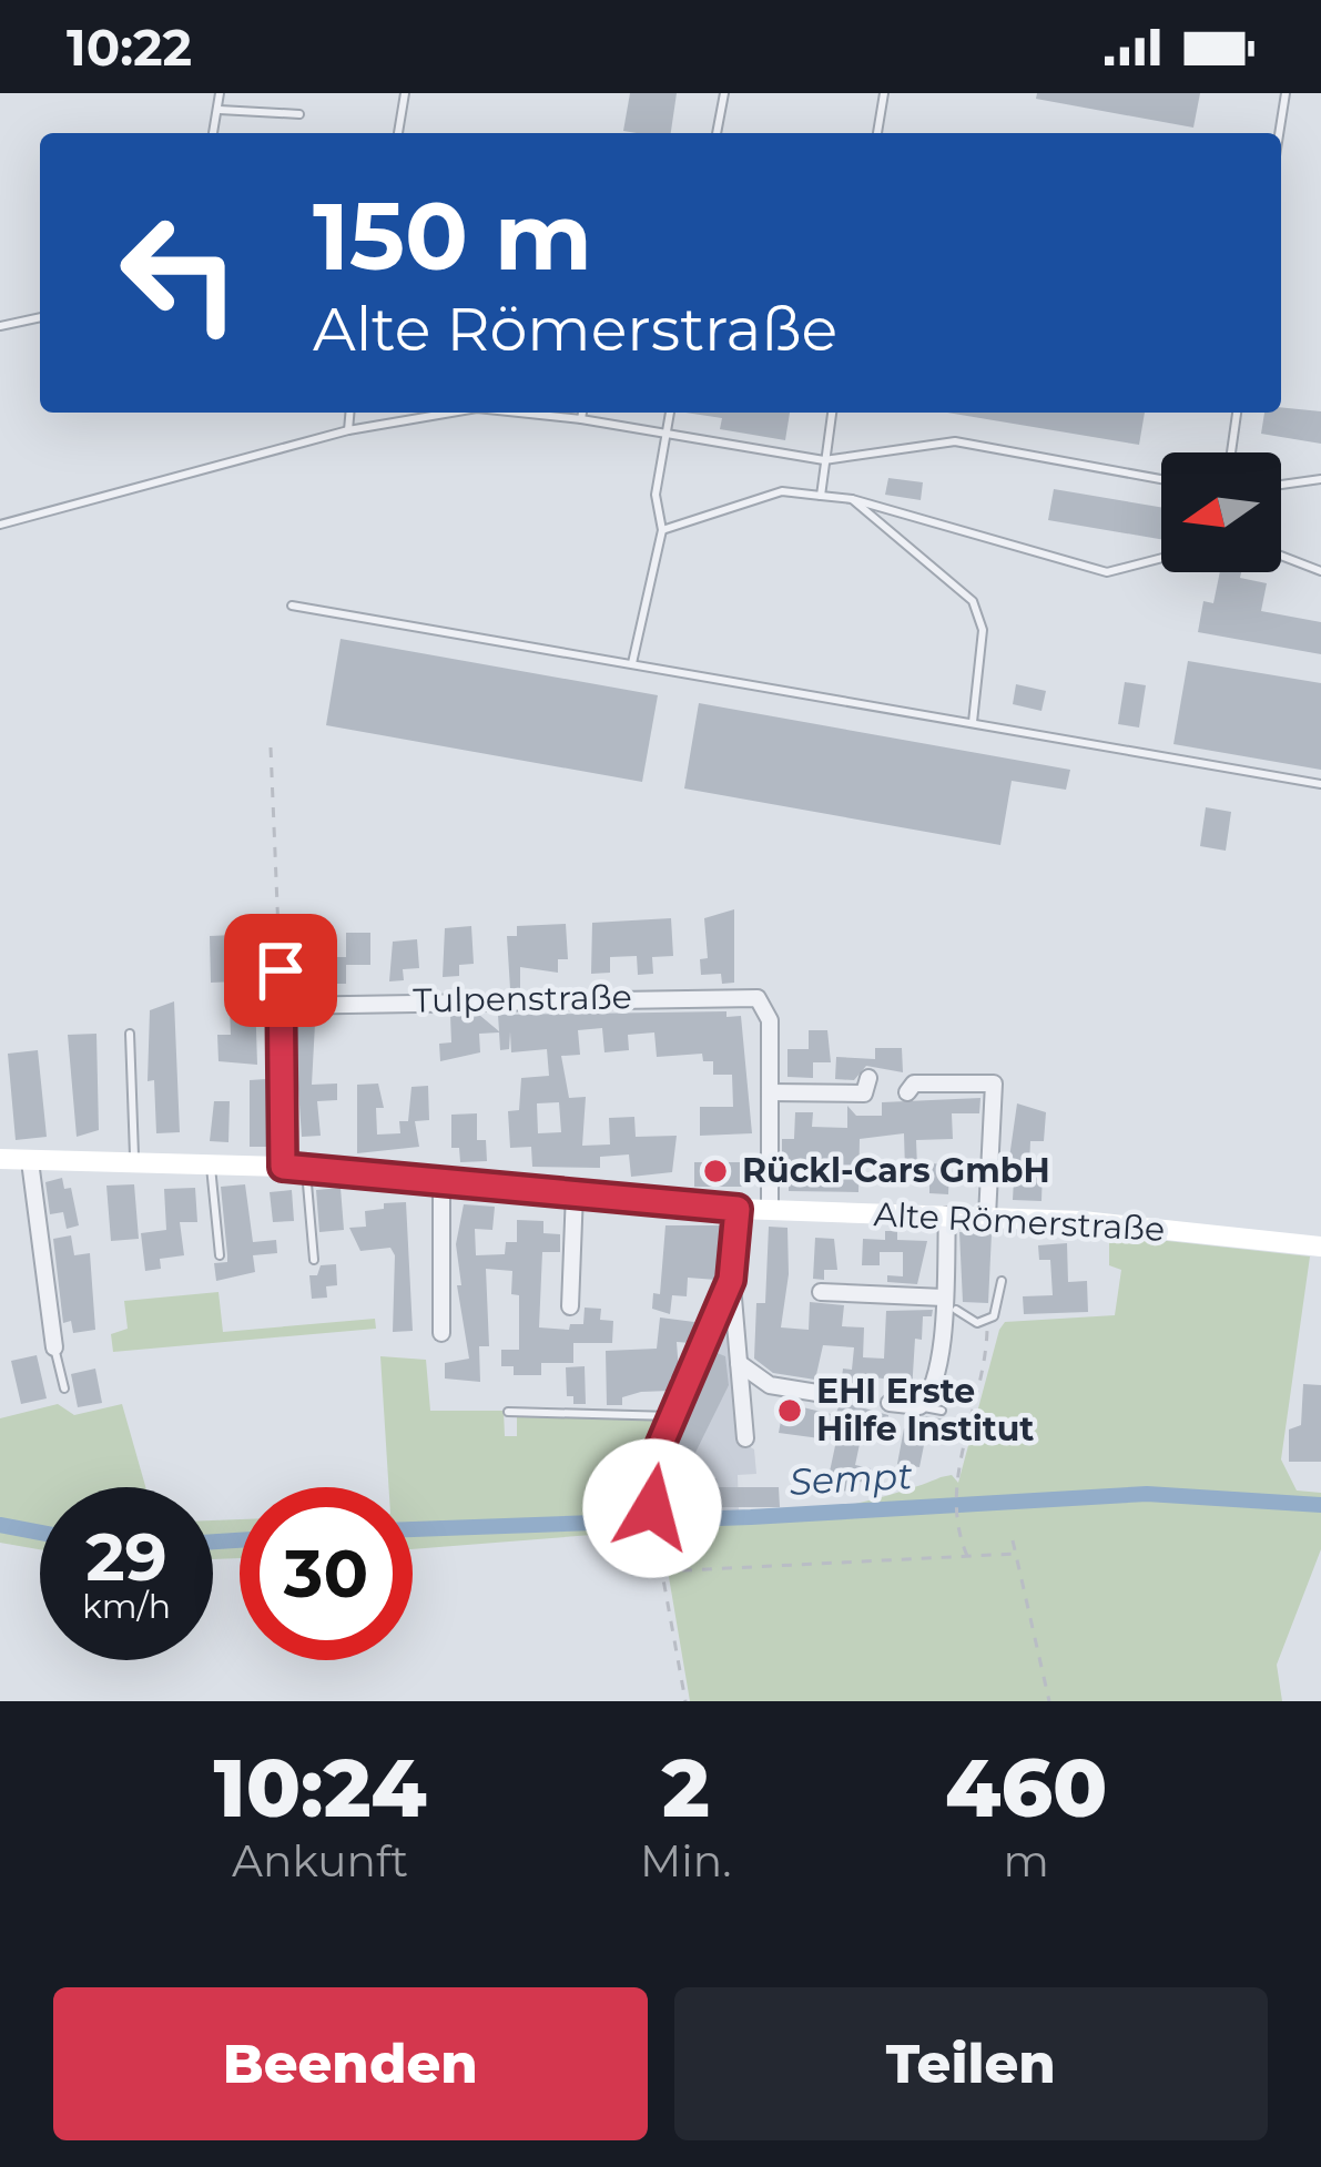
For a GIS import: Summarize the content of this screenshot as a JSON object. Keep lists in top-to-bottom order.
{
  "streets": {
    "main road": ["Alte Römerstraße"],
    "street": ["Tulpenstraße"]
  },
  "water": ["Sempt"],
  "places": ["Rückl-Cars GmbH", "EHI Erste Hilfe Institut"],
  "north": "left",
  "page": {
    "status": "10:22",
    "turn": ["150 m", "Alte Römerstraße"],
    "speed": "29 km/h",
    "limit": "30",
    "eta": [
      "10:24",
      "Ankunft",
      "2",
      "Min.",
      "460",
      "m"
    ],
    "buttons": ["Beenden", "Teilen"]
  }
}
